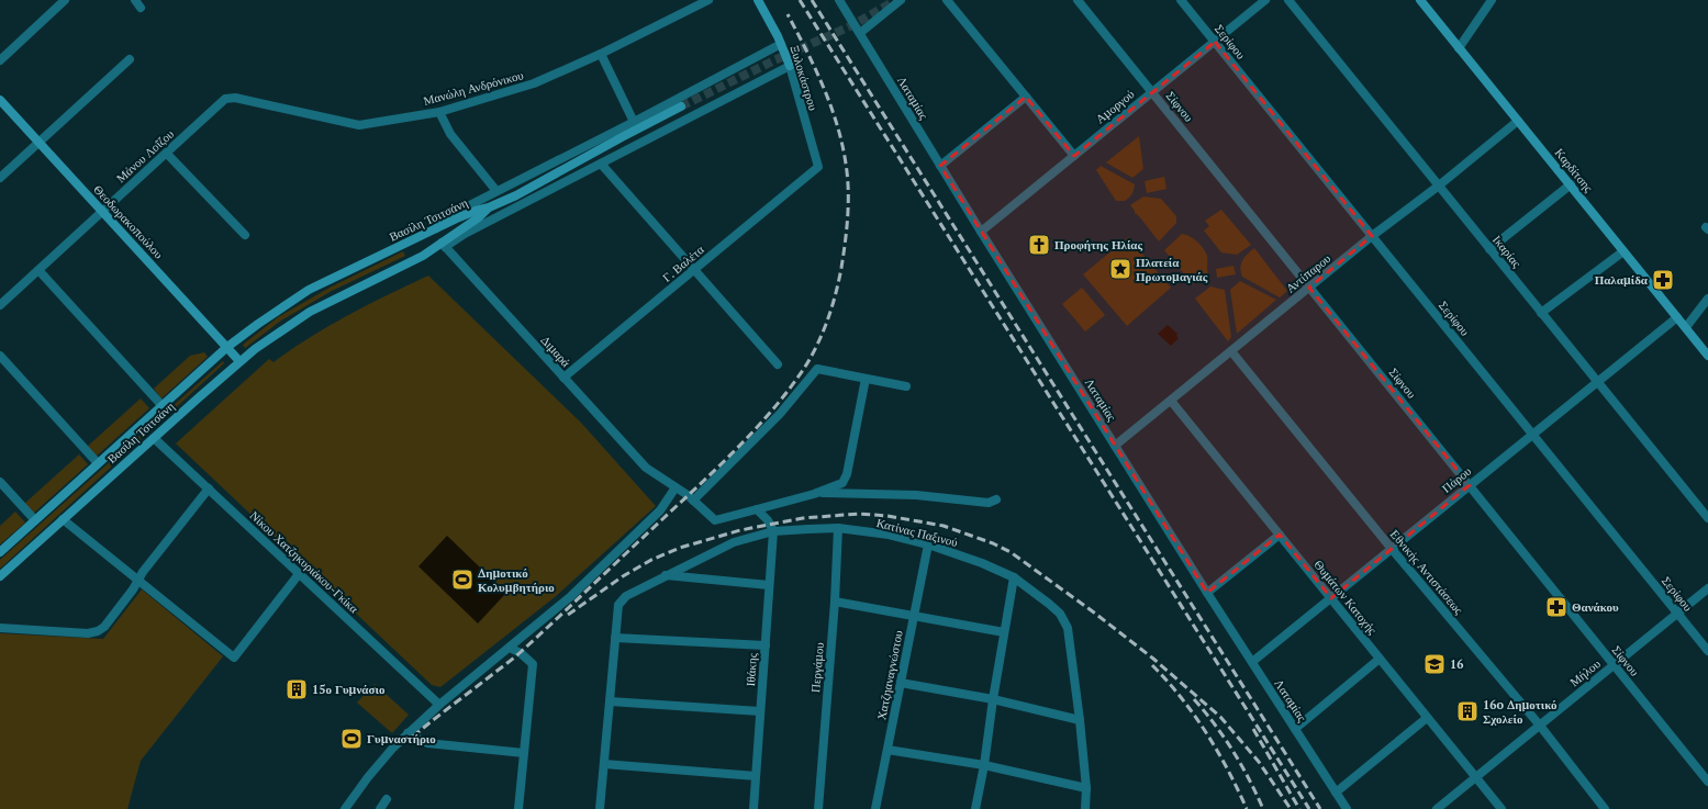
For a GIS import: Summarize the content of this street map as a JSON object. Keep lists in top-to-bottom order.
{
  "streets": {
    "street": [
      "Σερίφου",
      "Ξυλοκάστρου",
      "Μανώλη Ανδρόνικου",
      "Λαταμίας",
      "Αμοργού",
      "Σίφνου",
      "Μάνου Λοΐζου",
      "Καρδίτσης",
      "Βασίλη Τσιτσάνη",
      "Θεοδωρακοπούλου",
      "Ικαρίας",
      "Γ. Βαλέτα",
      "Αντίπαρου",
      "Διμαρά",
      "Πάρου",
      "Κατίνας Παξινού",
      "Νίκου Χατζηκυριάκου-Γκίκα",
      "Εθνικής Αντιστάσεως",
      "Θυμάτων Κατοχής",
      "Περγάμου",
      "Ιθάκης",
      "Μήλου",
      "Χατζηαναγνώστου"
    ]
  },
  "crossings": [
    ["Σερίφου", "Αμοργού"],
    ["Σερίφου", "Αντίπαρου"],
    ["Σερίφου", "Πάρου"],
    ["Σερίφου", "Μήλου"],
    ["Ξυλοκάστρου", "Βασίλη Τσιτσάνη"],
    ["Ξυλοκάστρου", "Γ. Βαλέτα"],
    ["Μανώλη Ανδρόνικου", "Μάνου Λοΐζου"],
    ["Λαταμίας", "Αμοργού"],
    ["Λαταμίας", "Αντίπαρου"],
    ["Λαταμίας", "Πάρου"],
    ["Αμοργού", "Σίφνου"],
    ["Σίφνου", "Αντίπαρου"],
    ["Σίφνου", "Πάρου"],
    ["Σίφνου", "Μήλου"],
    ["Μάνου Λοΐζου", "Θεοδωρακοπούλου"],
    ["Καρδίτσης", "Αντίπαρου"],
    ["Καρδίτσης", "Πάρου"],
    ["Βασίλη Τσιτσάνη", "Θεοδωρακοπούλου"],
    ["Βασίλη Τσιτσάνη", "Διμαρά"],
    ["Βασίλη Τσιτσάνη", "Νίκου Χατζηκυριάκου-Γκίκα"],
    ["Ικαρίας", "Αντίπαρου"],
    ["Ικαρίας", "Πάρου"],
    ["Γ. Βαλέτα", "Διμαρά"],
    ["Αντίπαρου", "Εθνικής Αντιστάσεως"],
    ["Αντίπαρου", "Θυμάτων Κατοχής"],
    ["Πάρου", "Εθνικής Αντιστάσεως"],
    ["Πάρου", "Θυμάτων Κατοχής"],
    ["Κατίνας Παξινού", "Περγάμου"],
    ["Κατίνας Παξινού", "Ιθάκης"],
    ["Κατίνας Παξινού", "Χατζηαναγνώστου"],
    ["Εθνικής Αντιστάσεως", "Μήλου"],
    ["Θυμάτων Κατοχής", "Μήλου"]
  ],
  "places": {
    "church": ["Προφήτης Ηλίας"],
    "place": ["Πλατεία Πρωτομαγιάς"],
    "pharmacy": ["Παλαμίδα", "Θανάκου"],
    "sports": ["Δημοτικό Κολυμβητήριο", "Γυμναστήριο"],
    "school or university": ["16"],
    "building": ["15ο Γυμνάσιο", "16o Δημοτικό Σχολείο"]
  }
}
